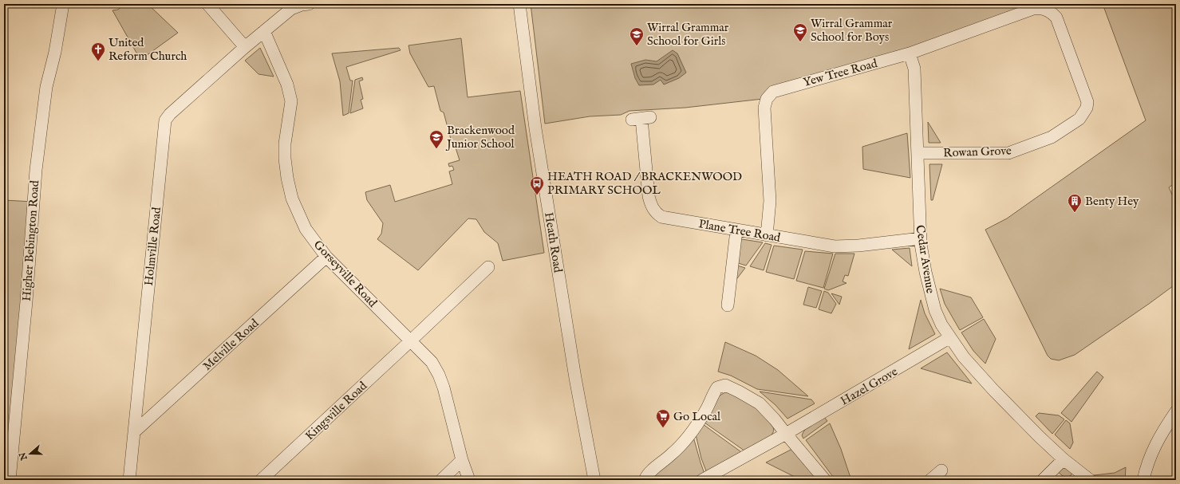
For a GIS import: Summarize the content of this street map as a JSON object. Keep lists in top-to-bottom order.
{
  "streets": {
    "street": [
      "Yew Tree Road",
      "Rowan Grove",
      "Plane Tree Road",
      "Higher Bebington Road",
      "Heath Road",
      "Holmville Road",
      "Cedar Avenue",
      "Gorseyville Road",
      "Melville Road",
      "Hazel Grove",
      "Kingsville Road"
    ]
  },
  "crossings": [
    ["Yew Tree Road", "Rowan Grove"],
    ["Yew Tree Road", "Plane Tree Road"],
    ["Yew Tree Road", "Cedar Avenue"],
    ["Rowan Grove", "Cedar Avenue"],
    ["Plane Tree Road", "Cedar Avenue"],
    ["Holmville Road", "Gorseyville Road"],
    ["Holmville Road", "Melville Road"],
    ["Cedar Avenue", "Hazel Grove"],
    ["Gorseyville Road", "Melville Road"],
    ["Gorseyville Road", "Kingsville Road"]
  ],
  "places": {
    "school or university": ["Wirral Grammar School for Boys", "Wirral Grammar School for Girls", "Brackenwood Junior School"],
    "church": ["United Reform Church"],
    "bus stop": ["HEATH ROAD / BRACKENWOOD PRIMARY SCHOOL"],
    "building": ["Benty Hey"],
    "supermarket": ["Go Local"]
  },
  "north": "left"
}
